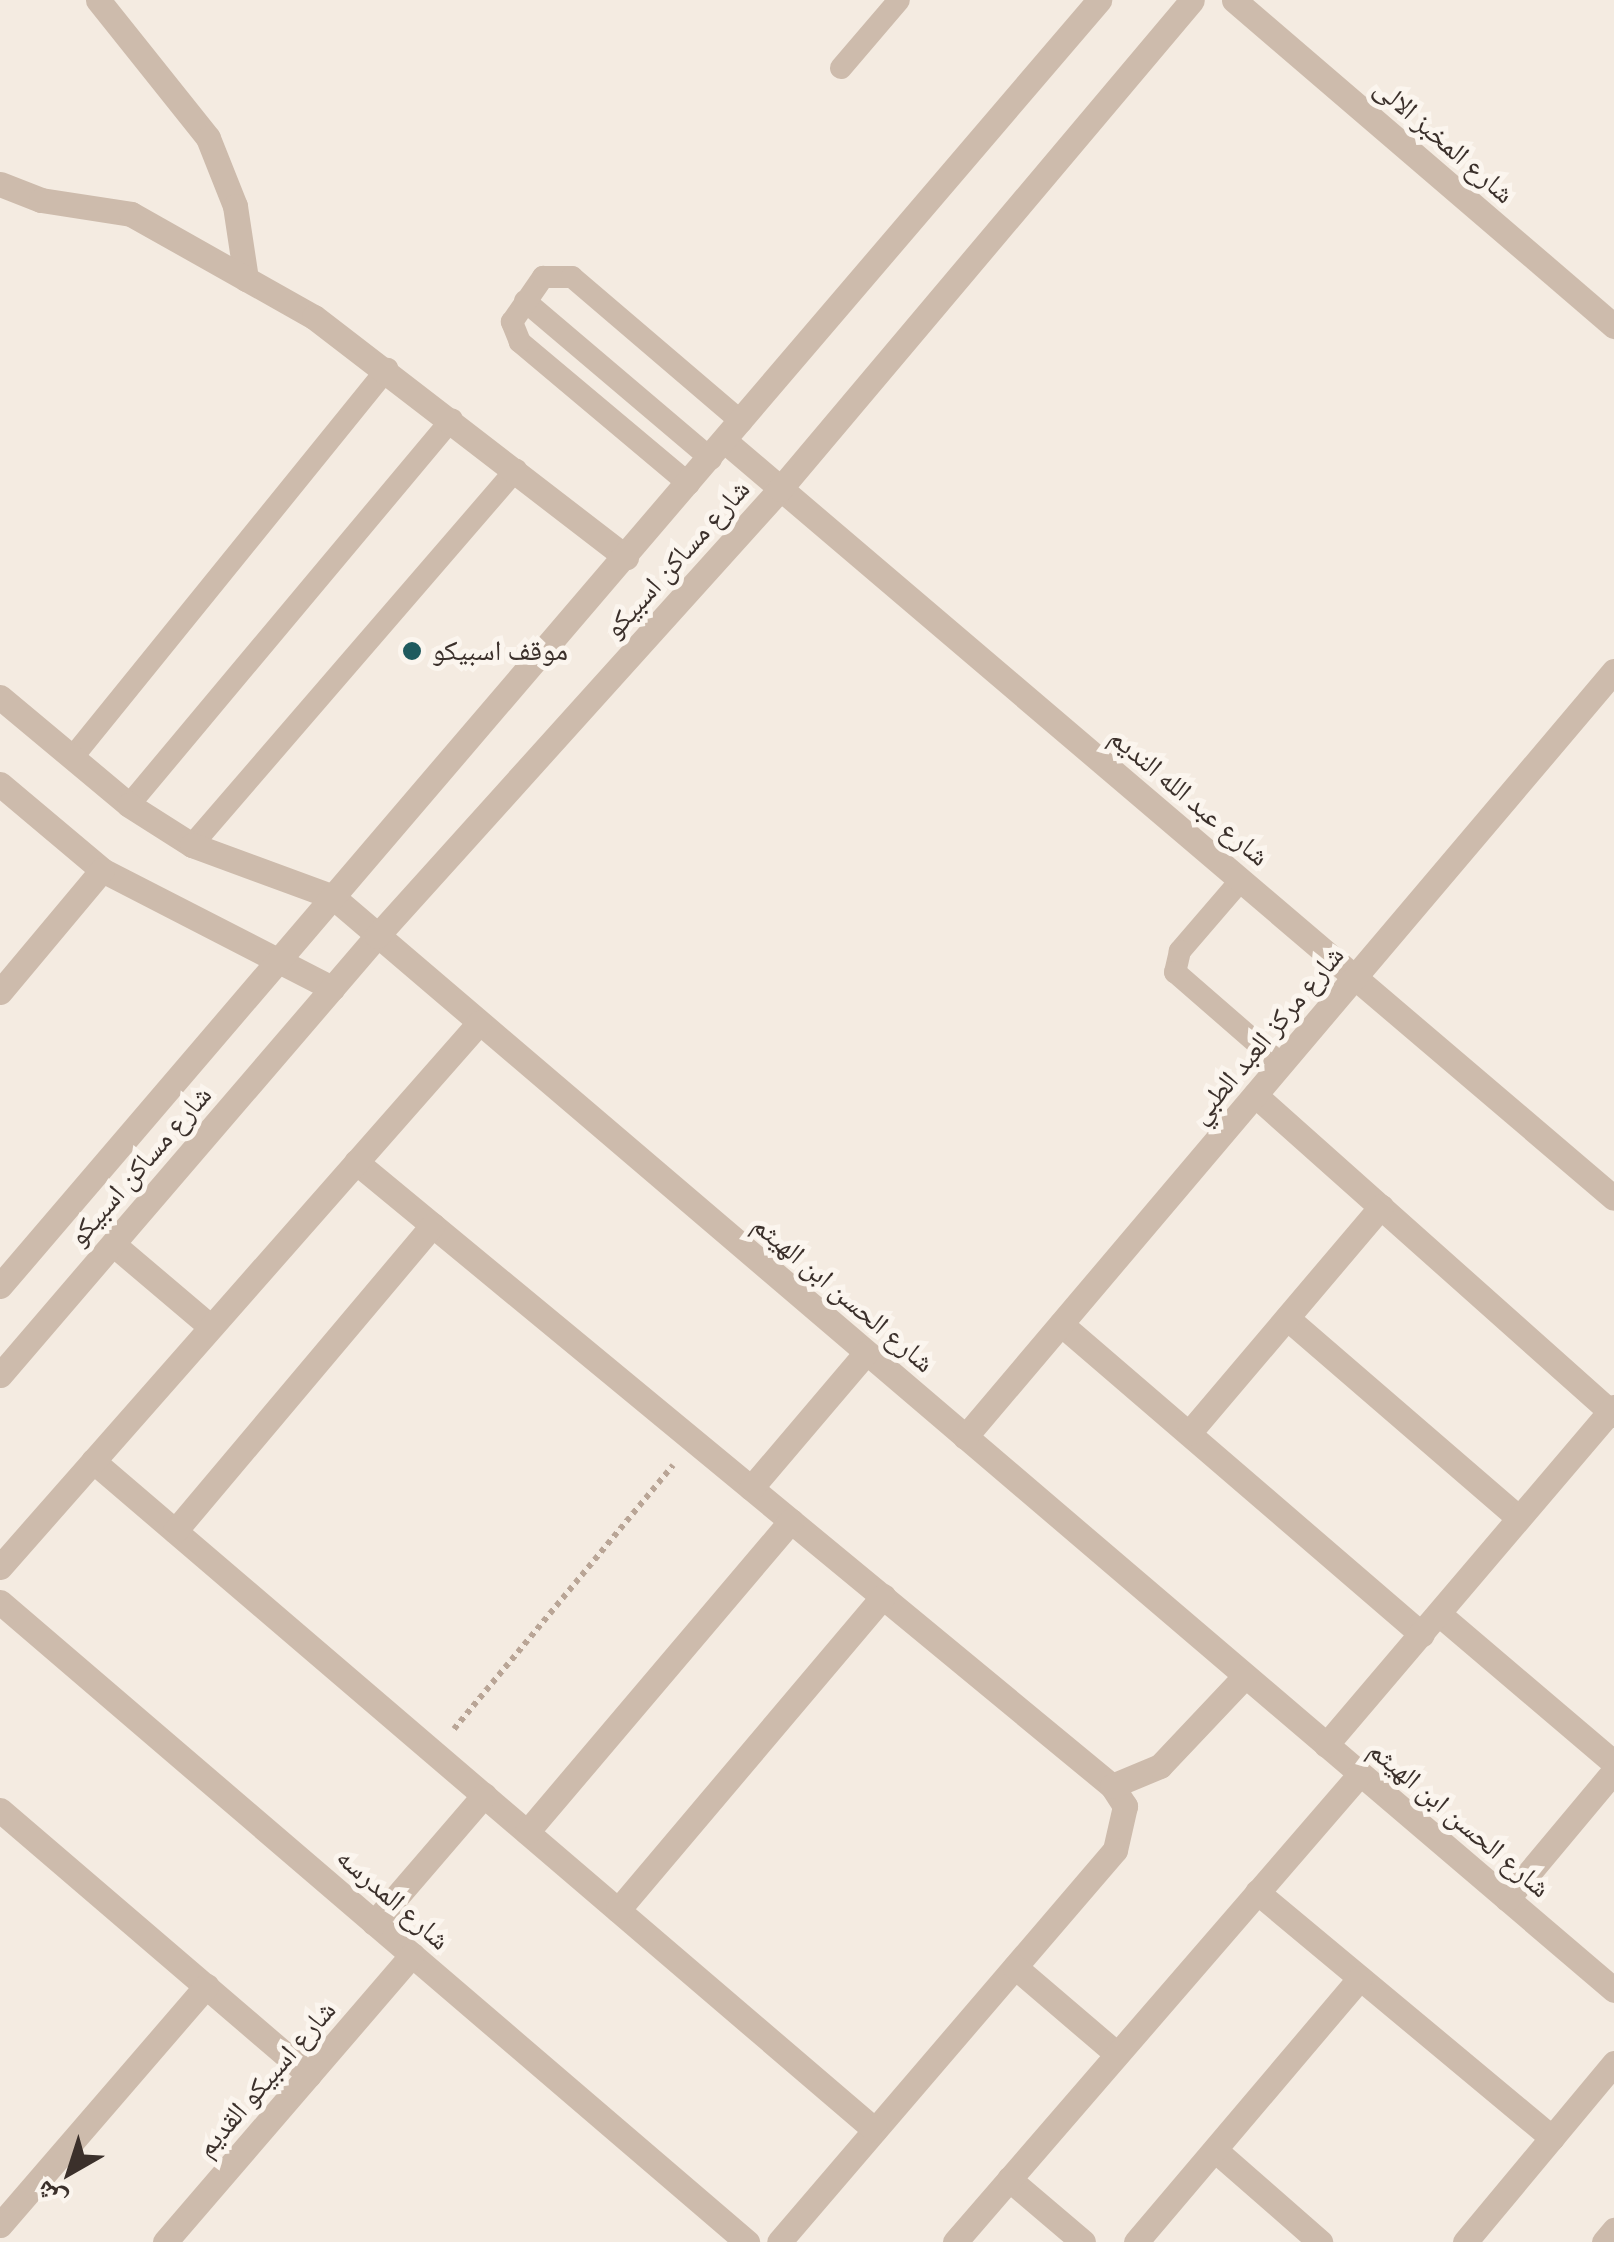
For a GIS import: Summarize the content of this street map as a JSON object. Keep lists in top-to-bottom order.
{
  "streets": {
    "street": [
      "شارع المخبز الالى",
      "شارع مساكن اسبيكو",
      "شارع عبد الله النديم",
      "شارع مركز العبد الطبي",
      "شارع الحسن ابن الهيثم",
      "شارع المدرسه",
      "شارع اسبيكو القديم"
    ]
  },
  "crossings": [
    ["شارع مساكن اسبيكو", "شارع عبد الله النديم"],
    ["شارع مساكن اسبيكو", "شارع الحسن ابن الهيثم"],
    ["شارع عبد الله النديم", "شارع مركز العبد الطبي"],
    ["شارع مركز العبد الطبي", "شارع الحسن ابن الهيثم"],
    ["شارع المدرسه", "شارع اسبيكو القديم"]
  ],
  "places": ["موقف اسبيكو"],
  "north": "bottom left"
}
